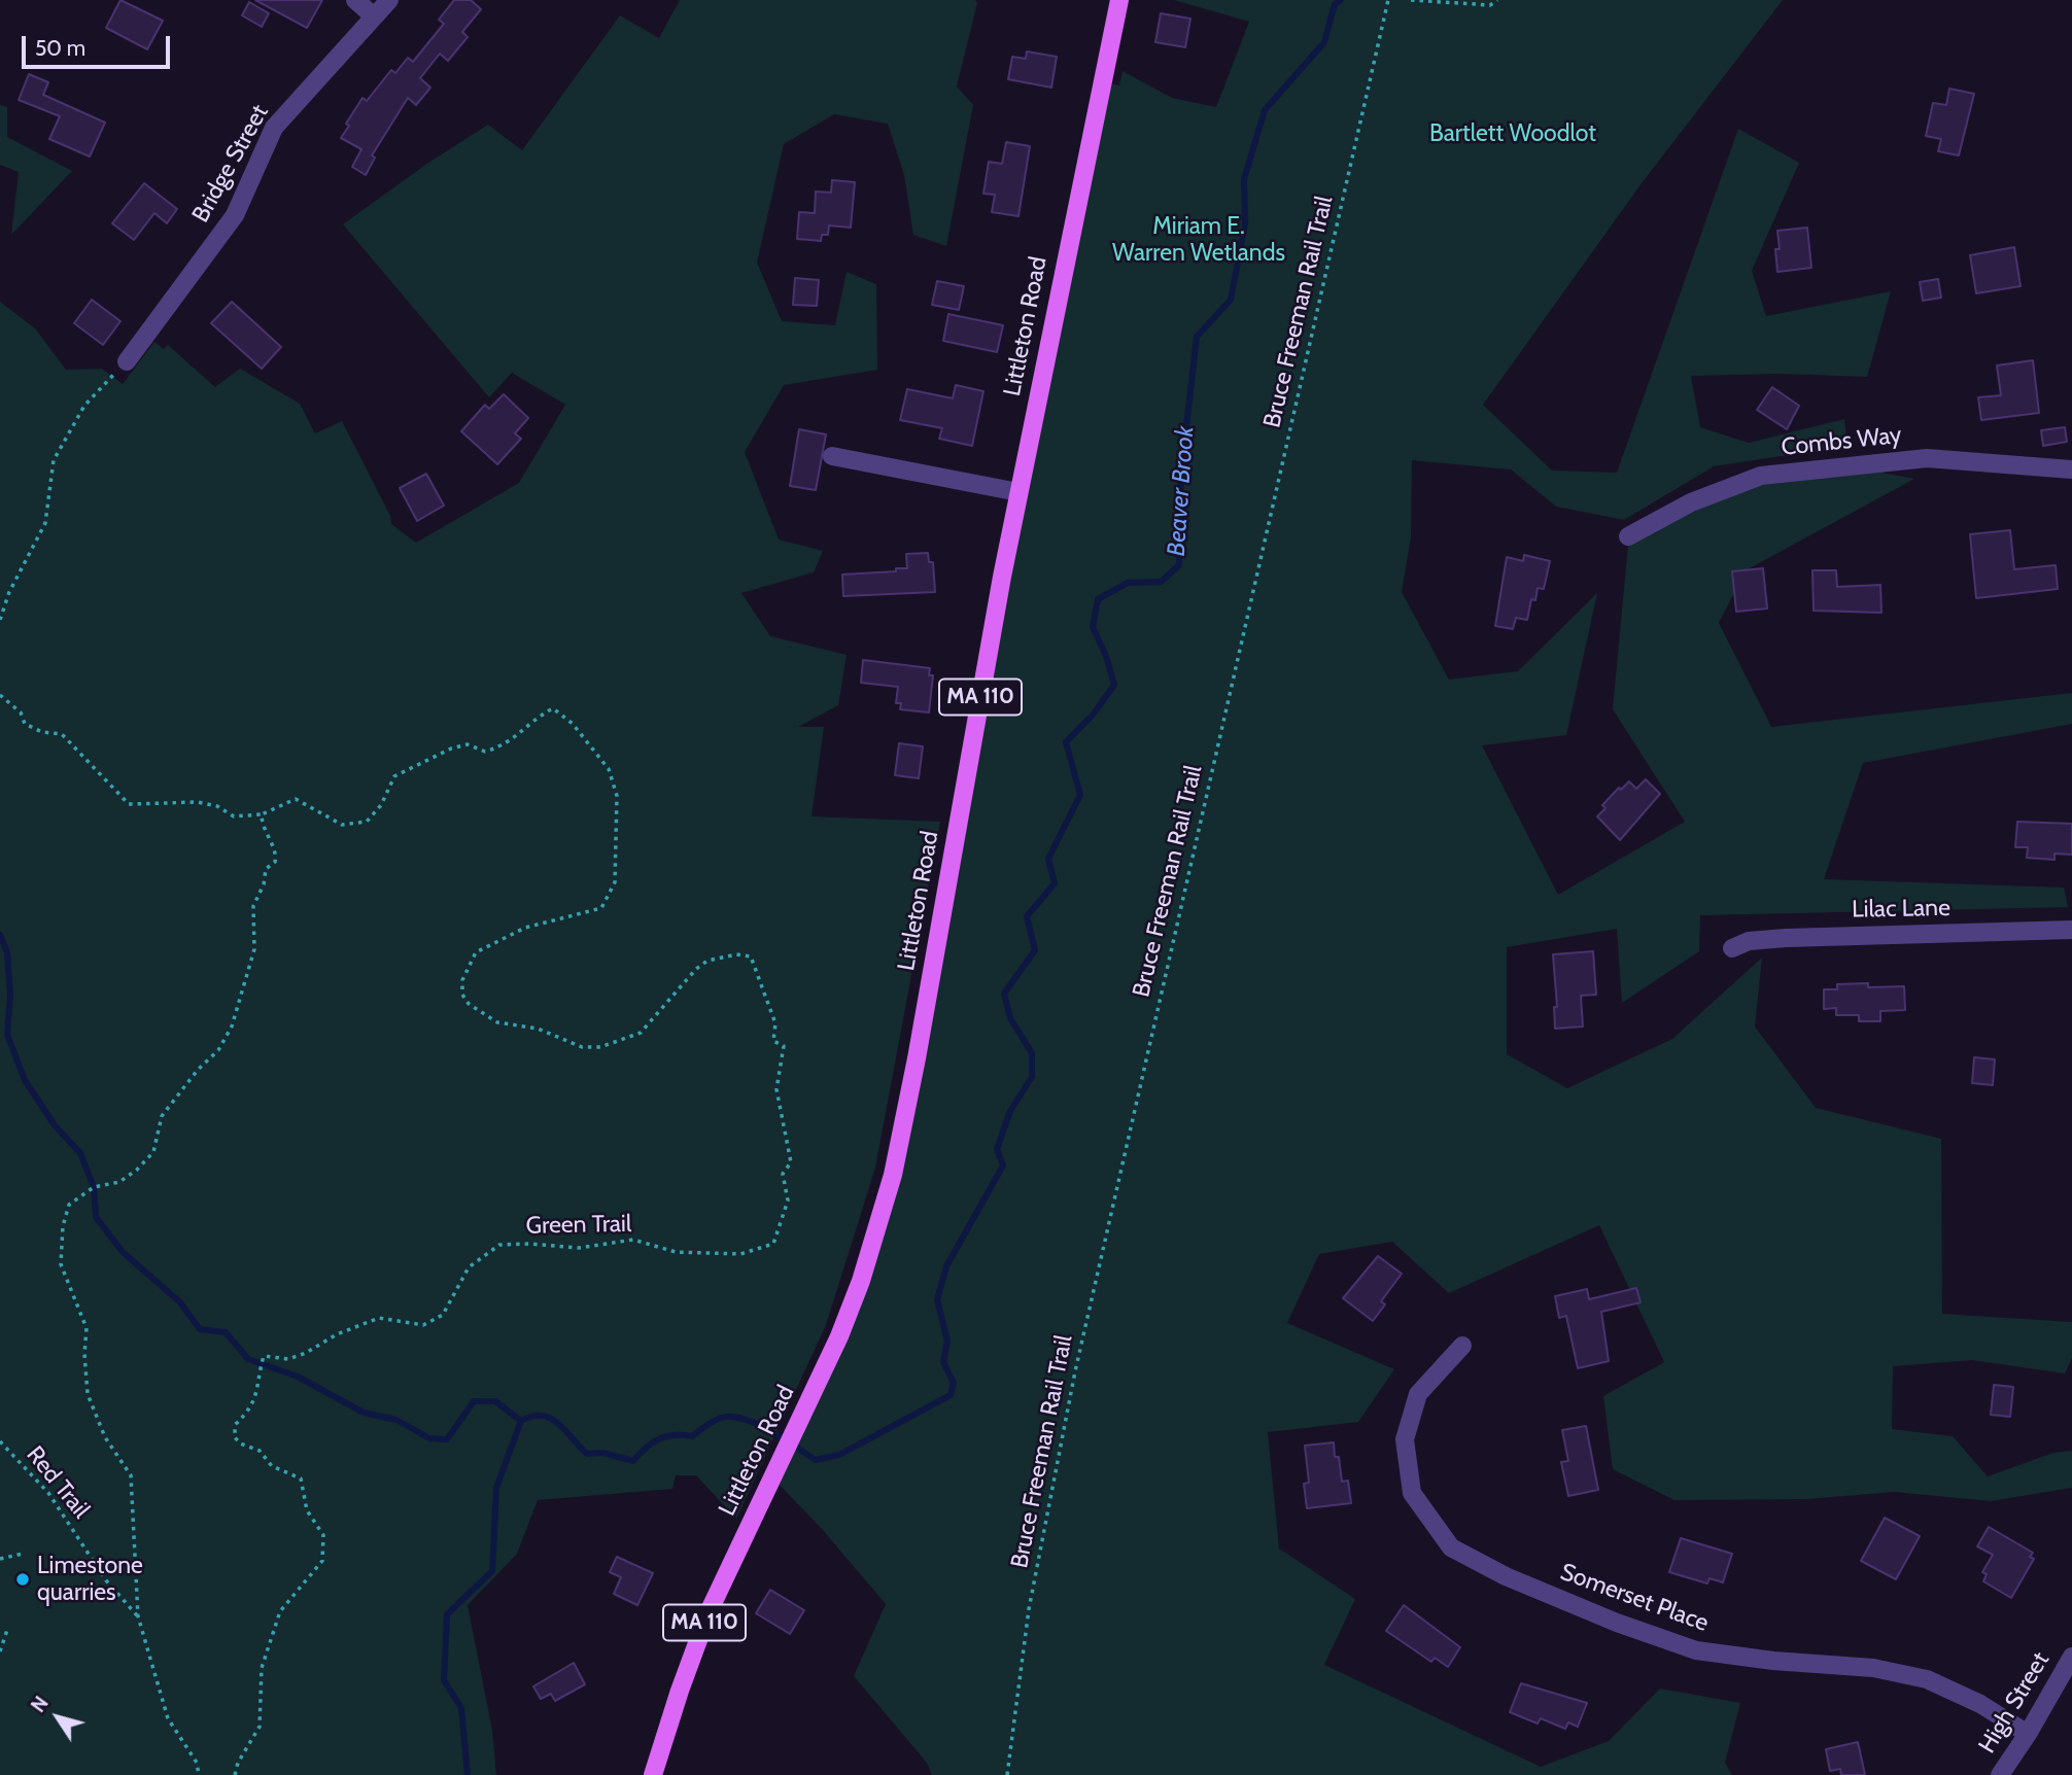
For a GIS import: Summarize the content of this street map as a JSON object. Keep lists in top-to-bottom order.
{
  "streets": {
    "main road": ["Littleton Road", "MA 110"],
    "street": [
      "Bridge Street",
      "Combs Way",
      "Lilac Lane",
      "Somerset Place",
      "High Street"
    ],
    "path": ["Bruce Freeman Rail Trail", "Green Trail", "Red Trail"]
  },
  "crossings": [
    ["Somerset Place", "High Street"]
  ],
  "water": ["Beaver Brook"],
  "parks": ["Bartlett Woodlot", "Miriam E. Warren Wetlands"],
  "places": ["Limestone quarries"],
  "scale_bar": "50 m",
  "north": "top left"
}
